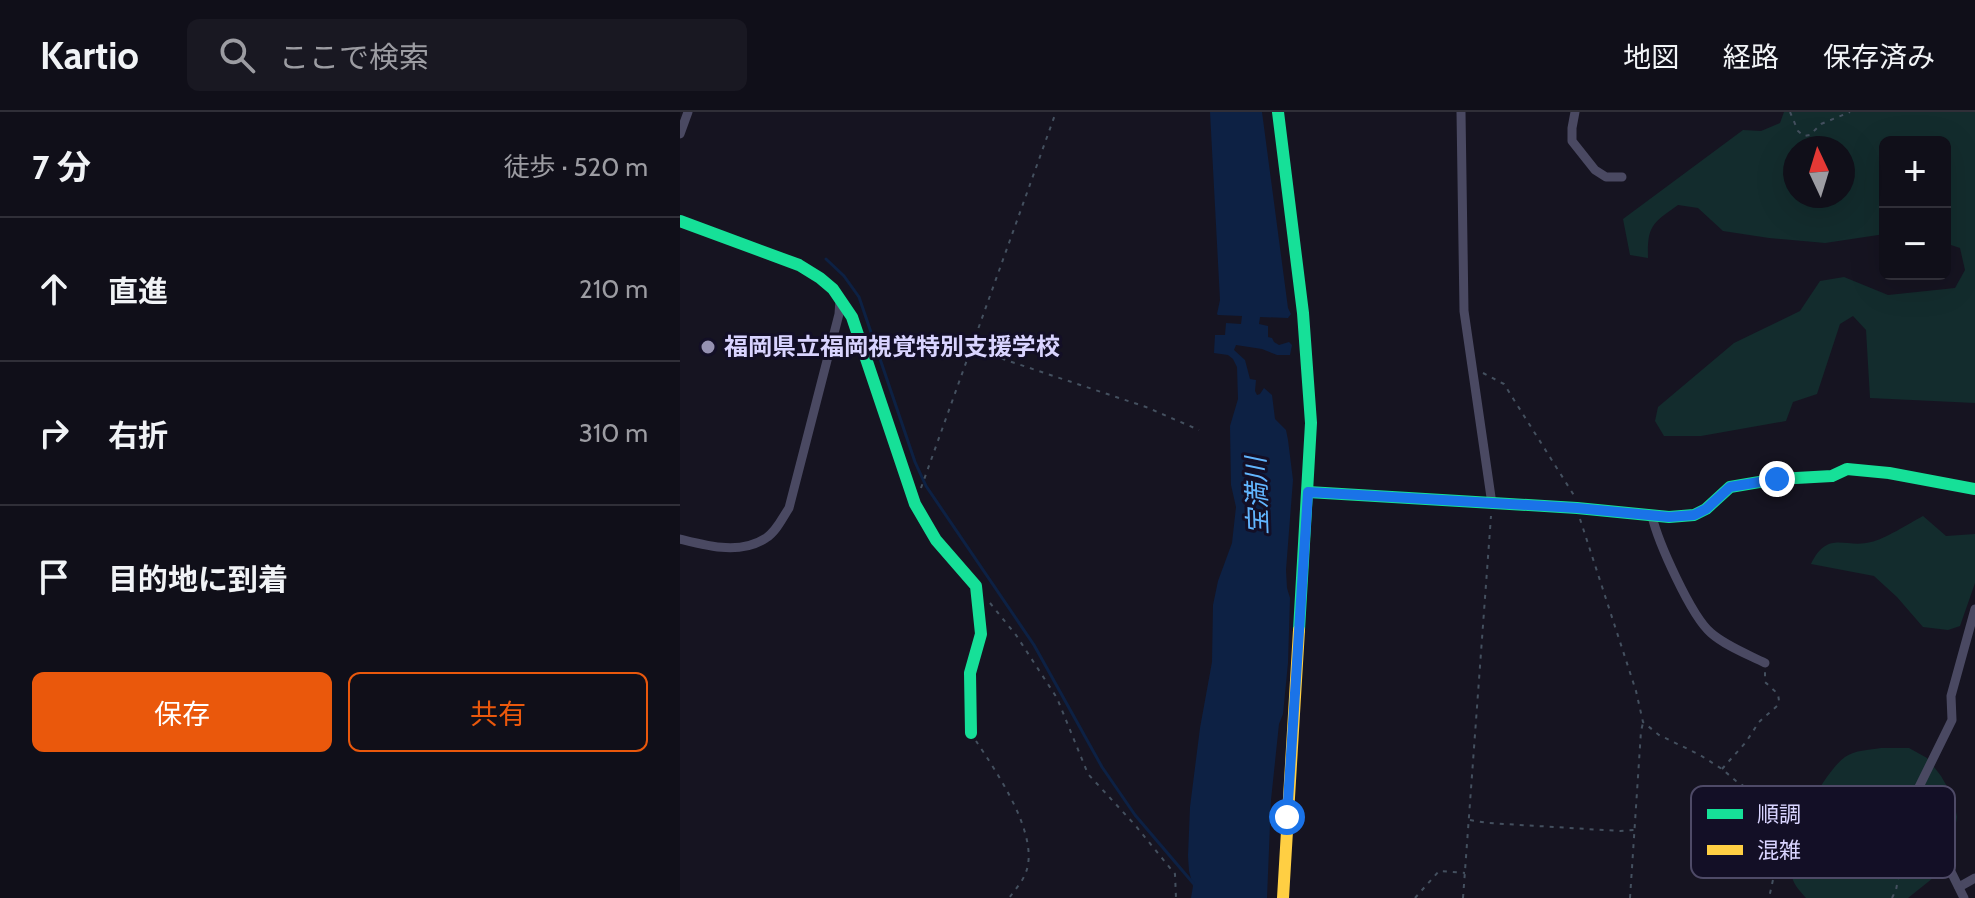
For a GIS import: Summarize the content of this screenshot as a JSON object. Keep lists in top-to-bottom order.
{
  "water": ["宝満川"],
  "places": ["福岡県立福岡視覚特別支援学校"],
  "legend": ["順調", "混雑"],
  "north": "top",
  "page": {
    "header": "Kartio",
    "search": "ここで検索",
    "nav": ["地図", "経路", "保存済み"],
    "heading": ["7 分", "徒歩 · 520 m"],
    "map_buttons": ["+", "−"],
    "list": [
      ["直進", "210 m"],
      ["右折", "310 m"],
      "目的地に到着"
    ],
    "buttons": ["保存", "共有"]
  }
}
